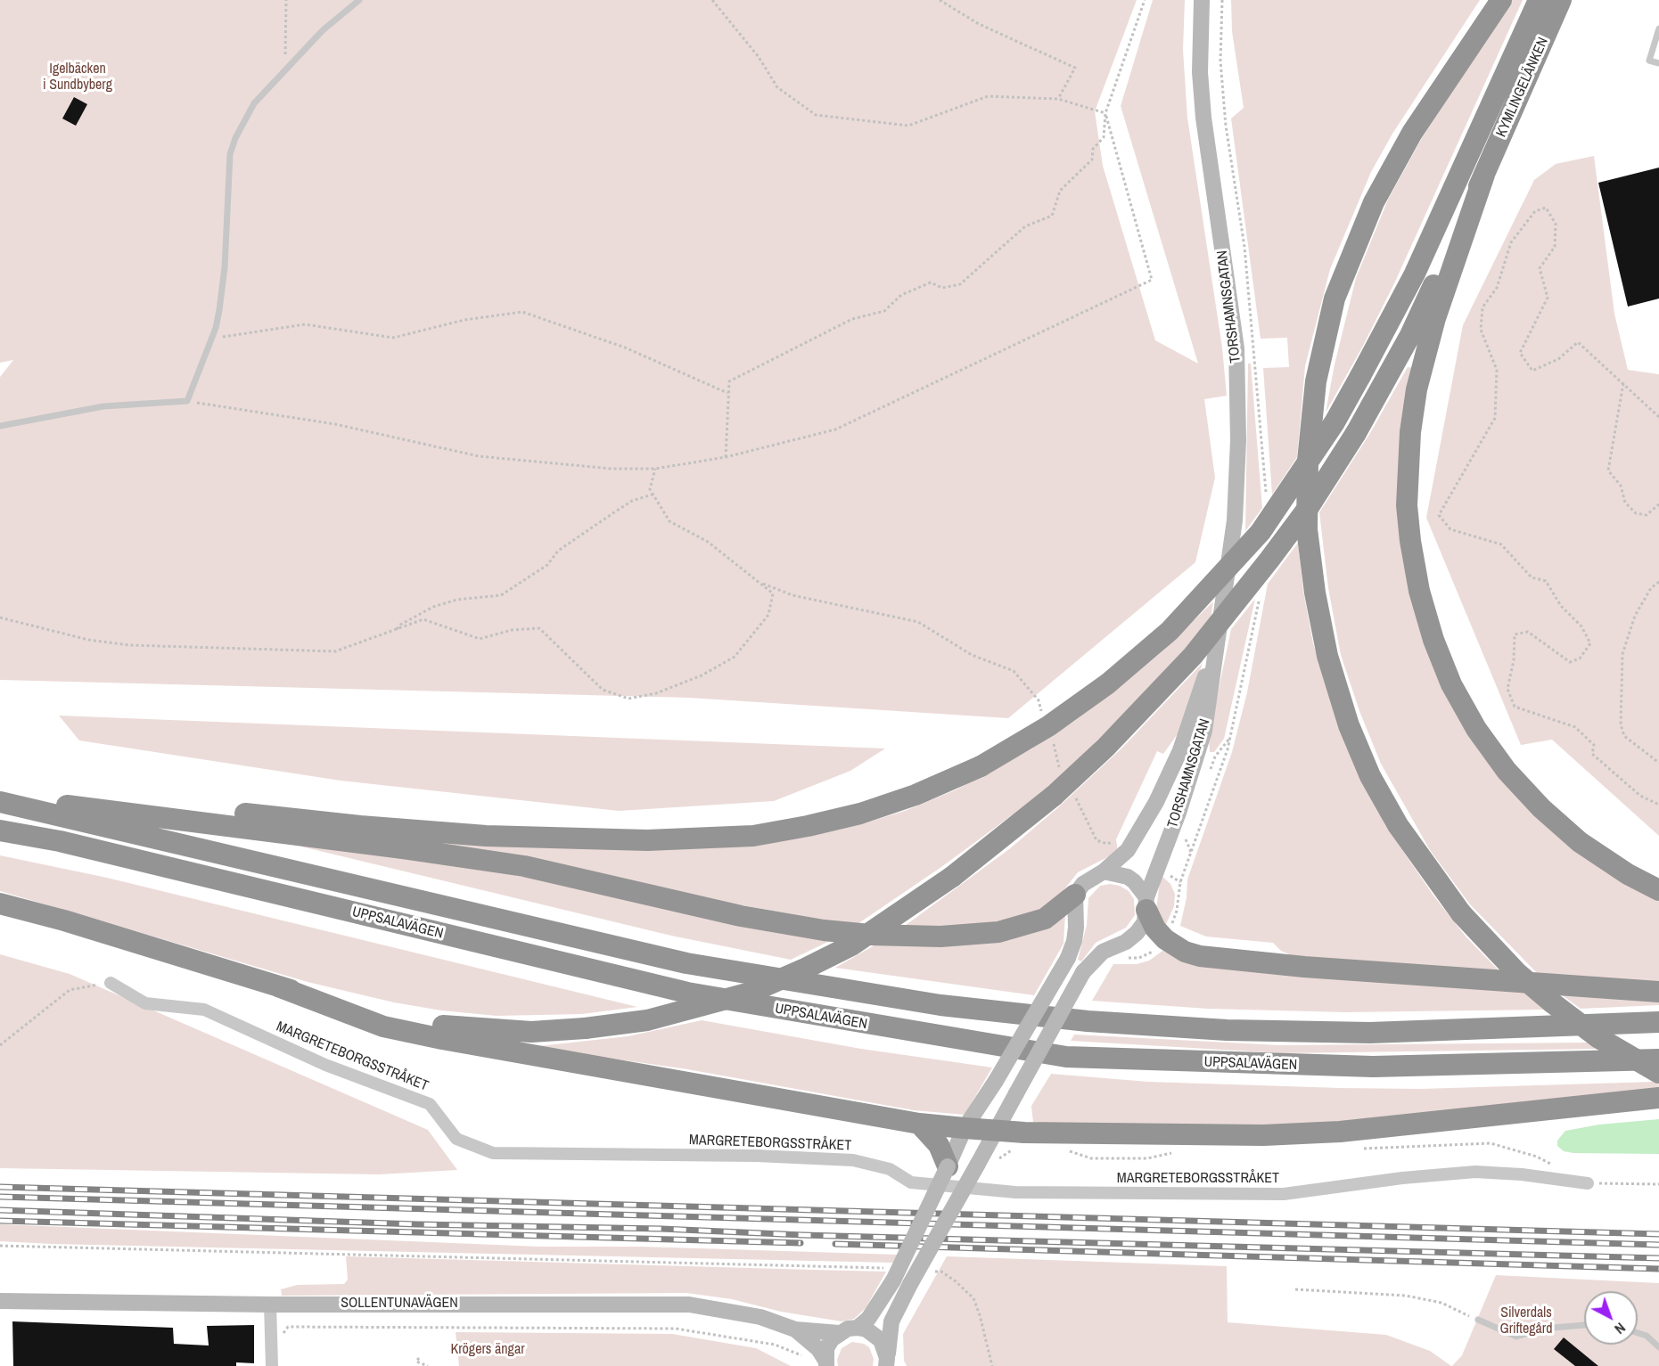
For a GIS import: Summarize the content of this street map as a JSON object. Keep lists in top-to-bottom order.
{
  "streets": {
    "highway": ["KYMLINGELÄNKEN", "UPPSALAVÄGEN"],
    "street": ["TORSHAMNSGATAN", "MARGRETEBORGSSTRÅKET", "SOLLENTUNAVÄGEN"]
  },
  "parks": ["Igelbäcken i Sundbyberg", "Silverdals Griftegård", "Krögers ängar"],
  "north": "bottom right"
}
